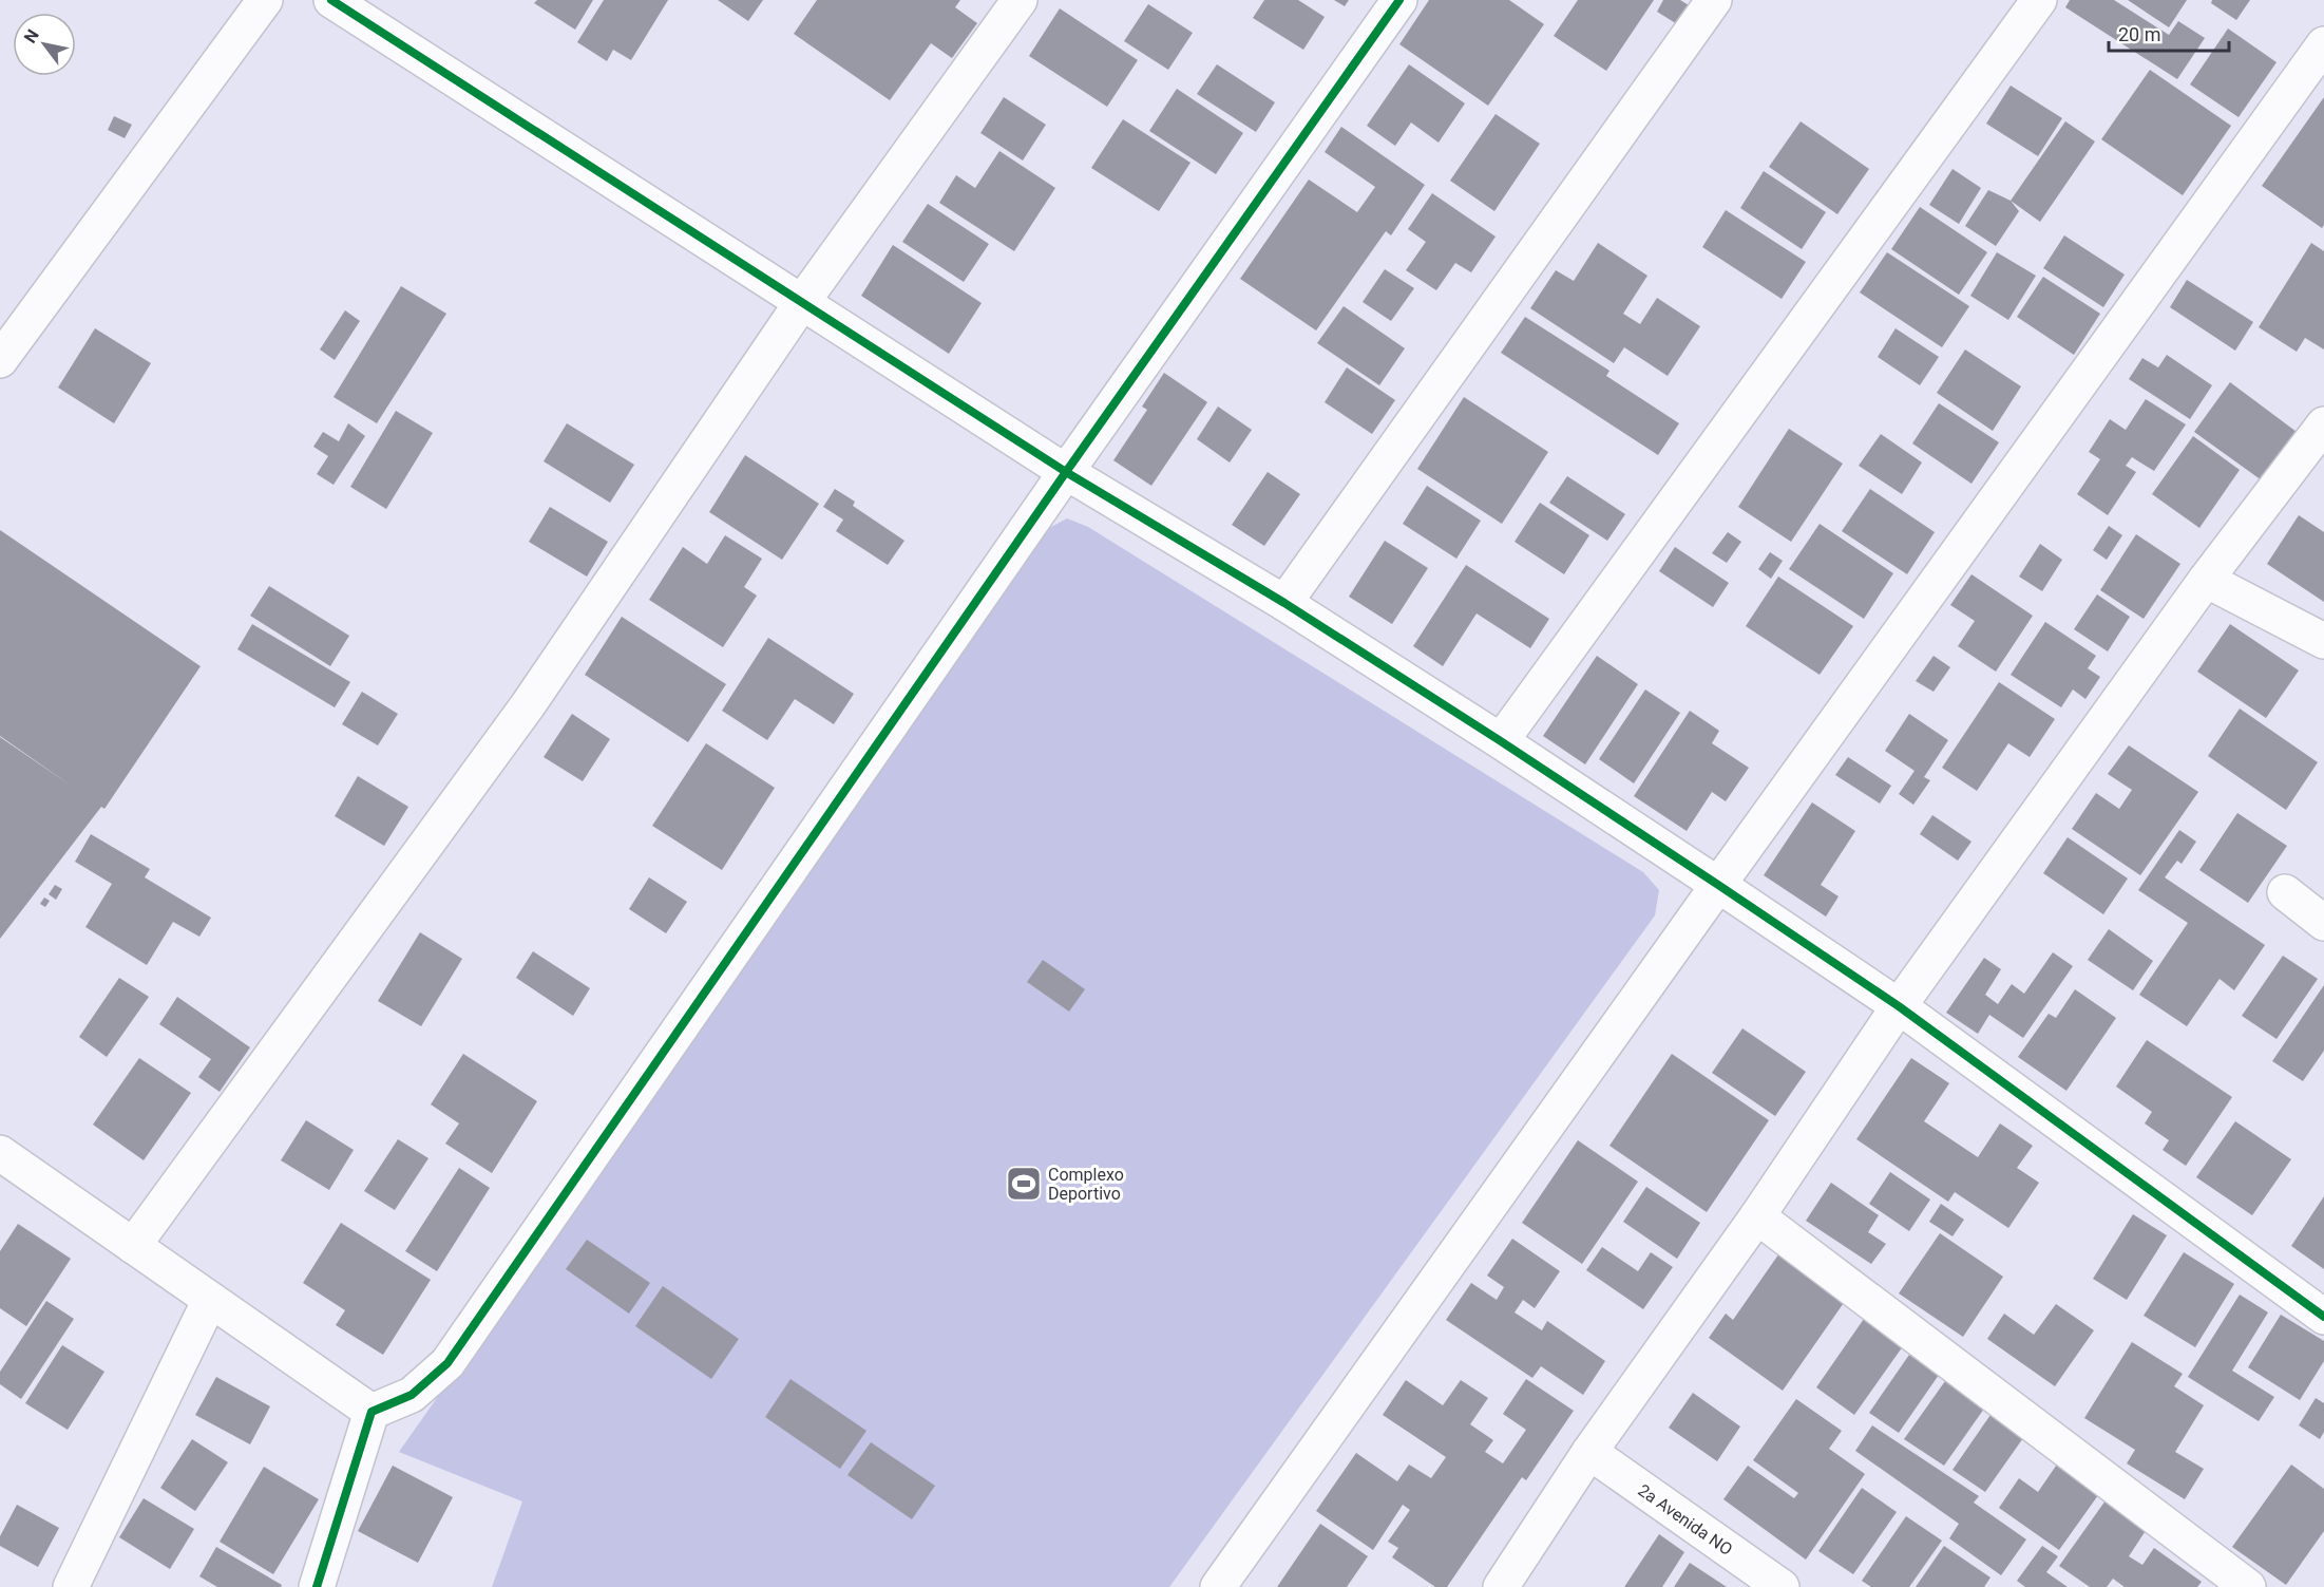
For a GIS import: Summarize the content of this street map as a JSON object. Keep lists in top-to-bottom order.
{
  "streets": {
    "street": ["2a Avenida NO"]
  },
  "places": {
    "sports": ["Complexo Deportivo"]
  },
  "scale_bar": "20 m",
  "north": "top left"
}
